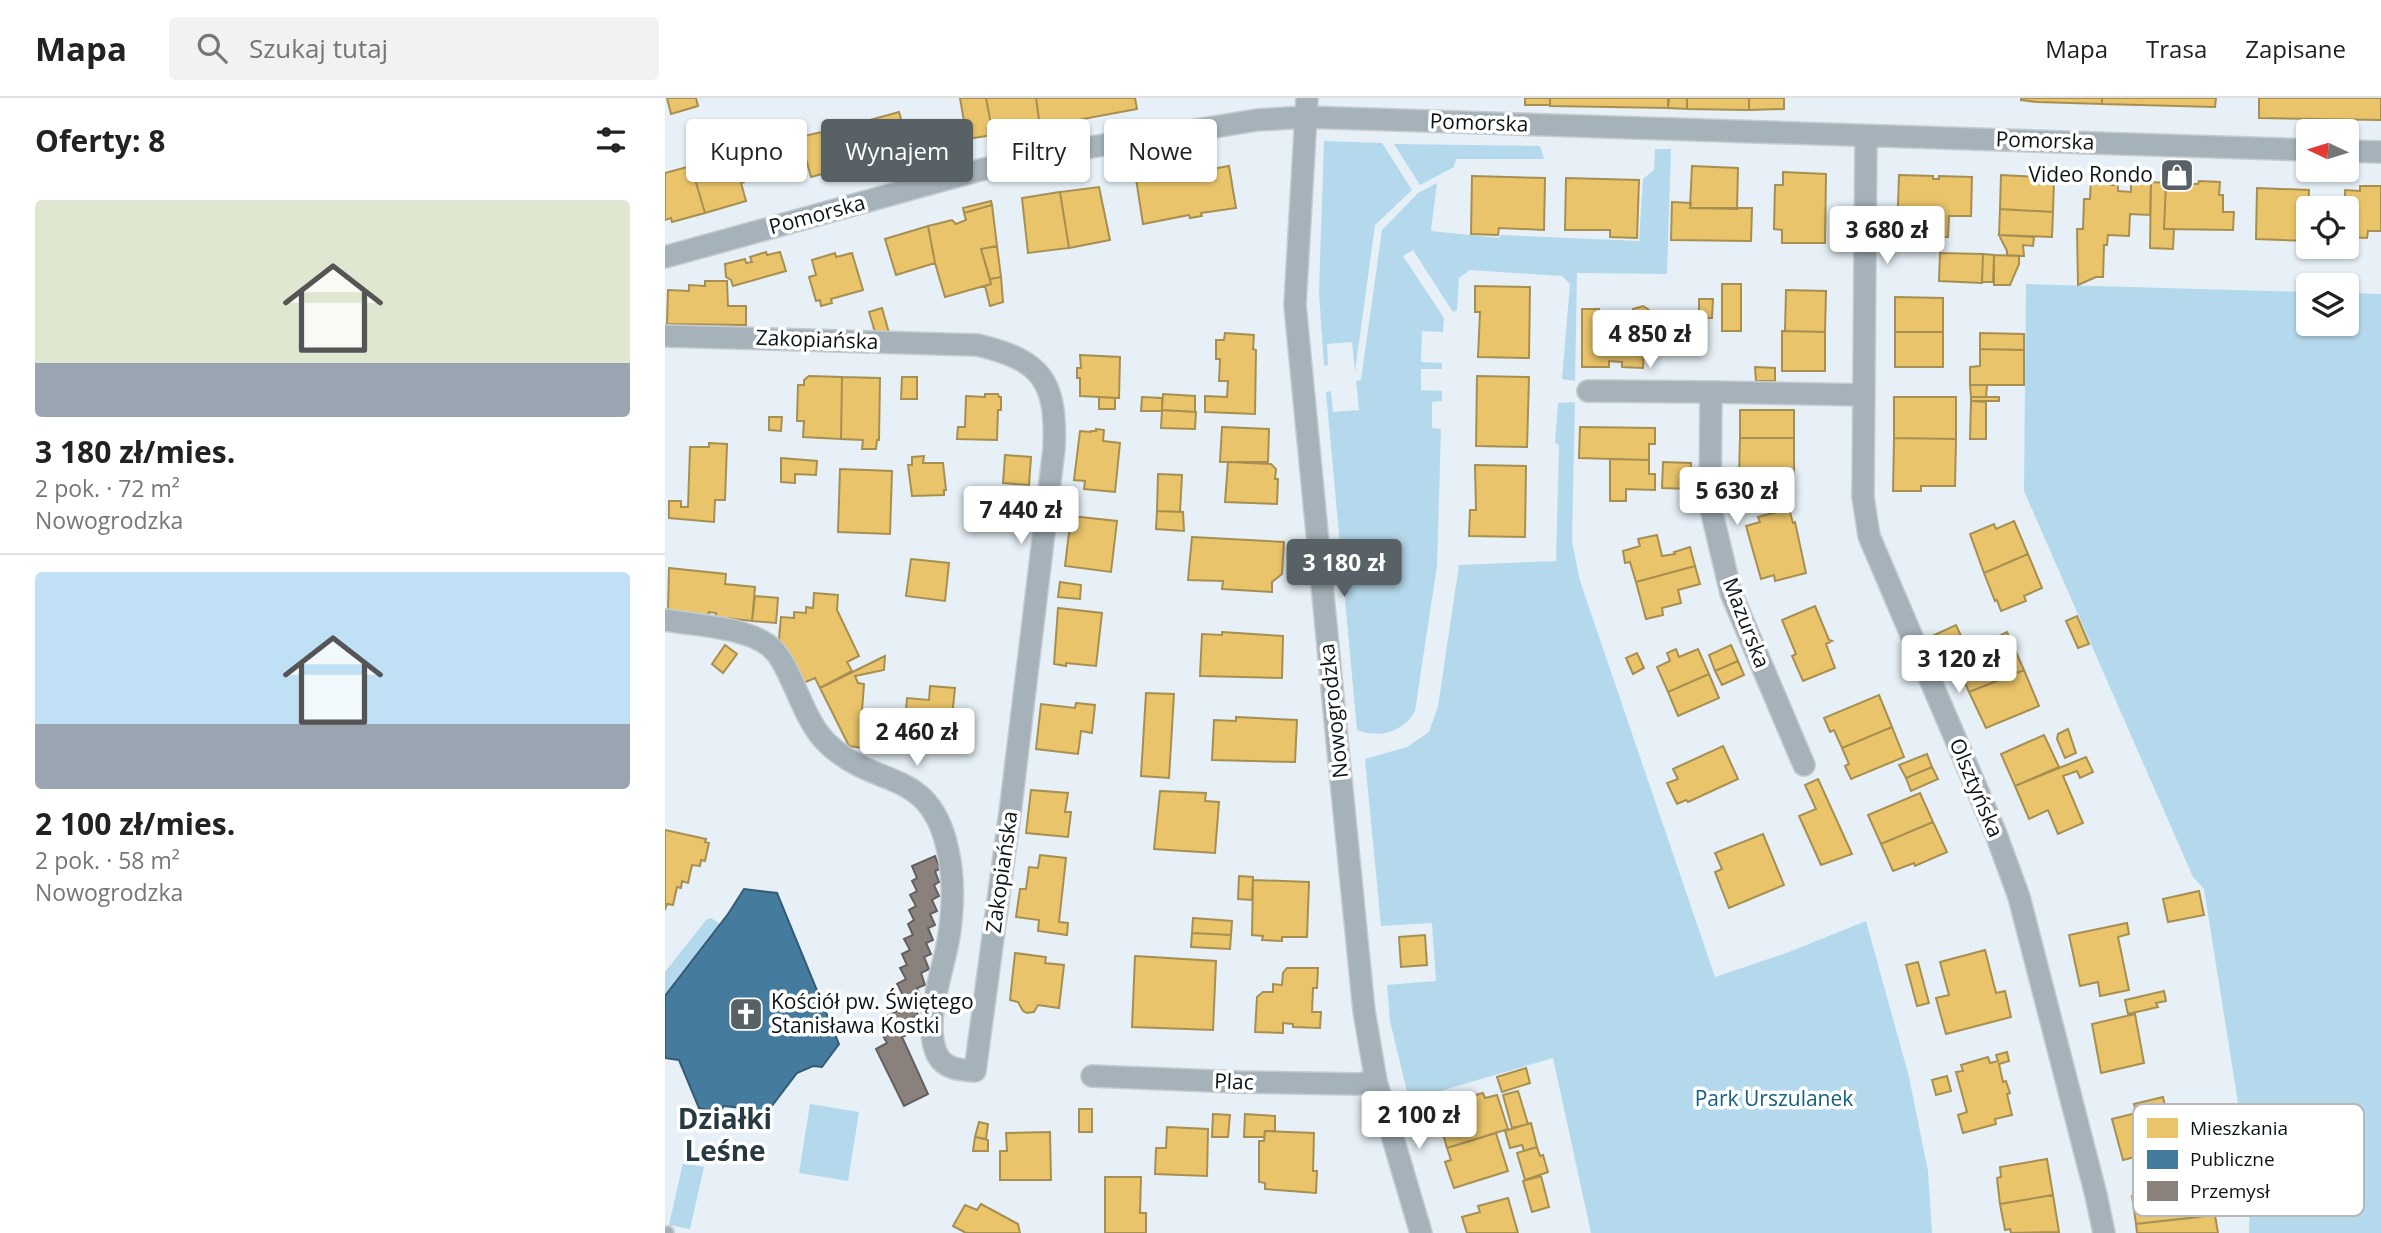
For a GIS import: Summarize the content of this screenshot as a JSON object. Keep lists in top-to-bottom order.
{
  "streets": {
    "street": [
      "Pomorska",
      "Zakopiańska",
      "Mazurska",
      "Nowogrodzka",
      "Olsztyńska",
      "Plac"
    ]
  },
  "crossings": [
    ["Pomorska", "Nowogrodzka"],
    ["Pomorska", "Olsztyńska"],
    ["Nowogrodzka", "Plac"]
  ],
  "districts": ["Działki Leśne"],
  "parks": ["Park Urszulanek"],
  "places": {
    "shop": ["Video Rondo"],
    "church": ["Kościół pw. Świętego Stanisława Kostki"]
  },
  "legend": ["Mieszkania", "Publiczne", "Przemysł"],
  "north": "left",
  "page": {
    "header": "Mapa",
    "search": "Szukaj tutaj",
    "nav": ["Mapa", "Trasa", "Zapisane"],
    "heading": "Oferty: 8",
    "chip": [
      "Kupno",
      "Wynajem",
      "Filtry",
      "Nowe"
    ],
    "list": [
      {
        "name": "3 180 zł/mies.",
        "note": "2 pok. · 72 m² · Nowogrodzka"
      },
      {
        "name": "2 100 zł/mies.",
        "note": "2 pok. · 58 m² · Nowogrodzka"
      }
    ],
    "price": [
      "3 680 zł",
      "4 850 zł",
      "5 630 zł",
      "7 440 zł",
      "3 180 zł",
      "3 120 zł",
      "2 460 zł",
      "2 100 zł"
    ]
  }
}
